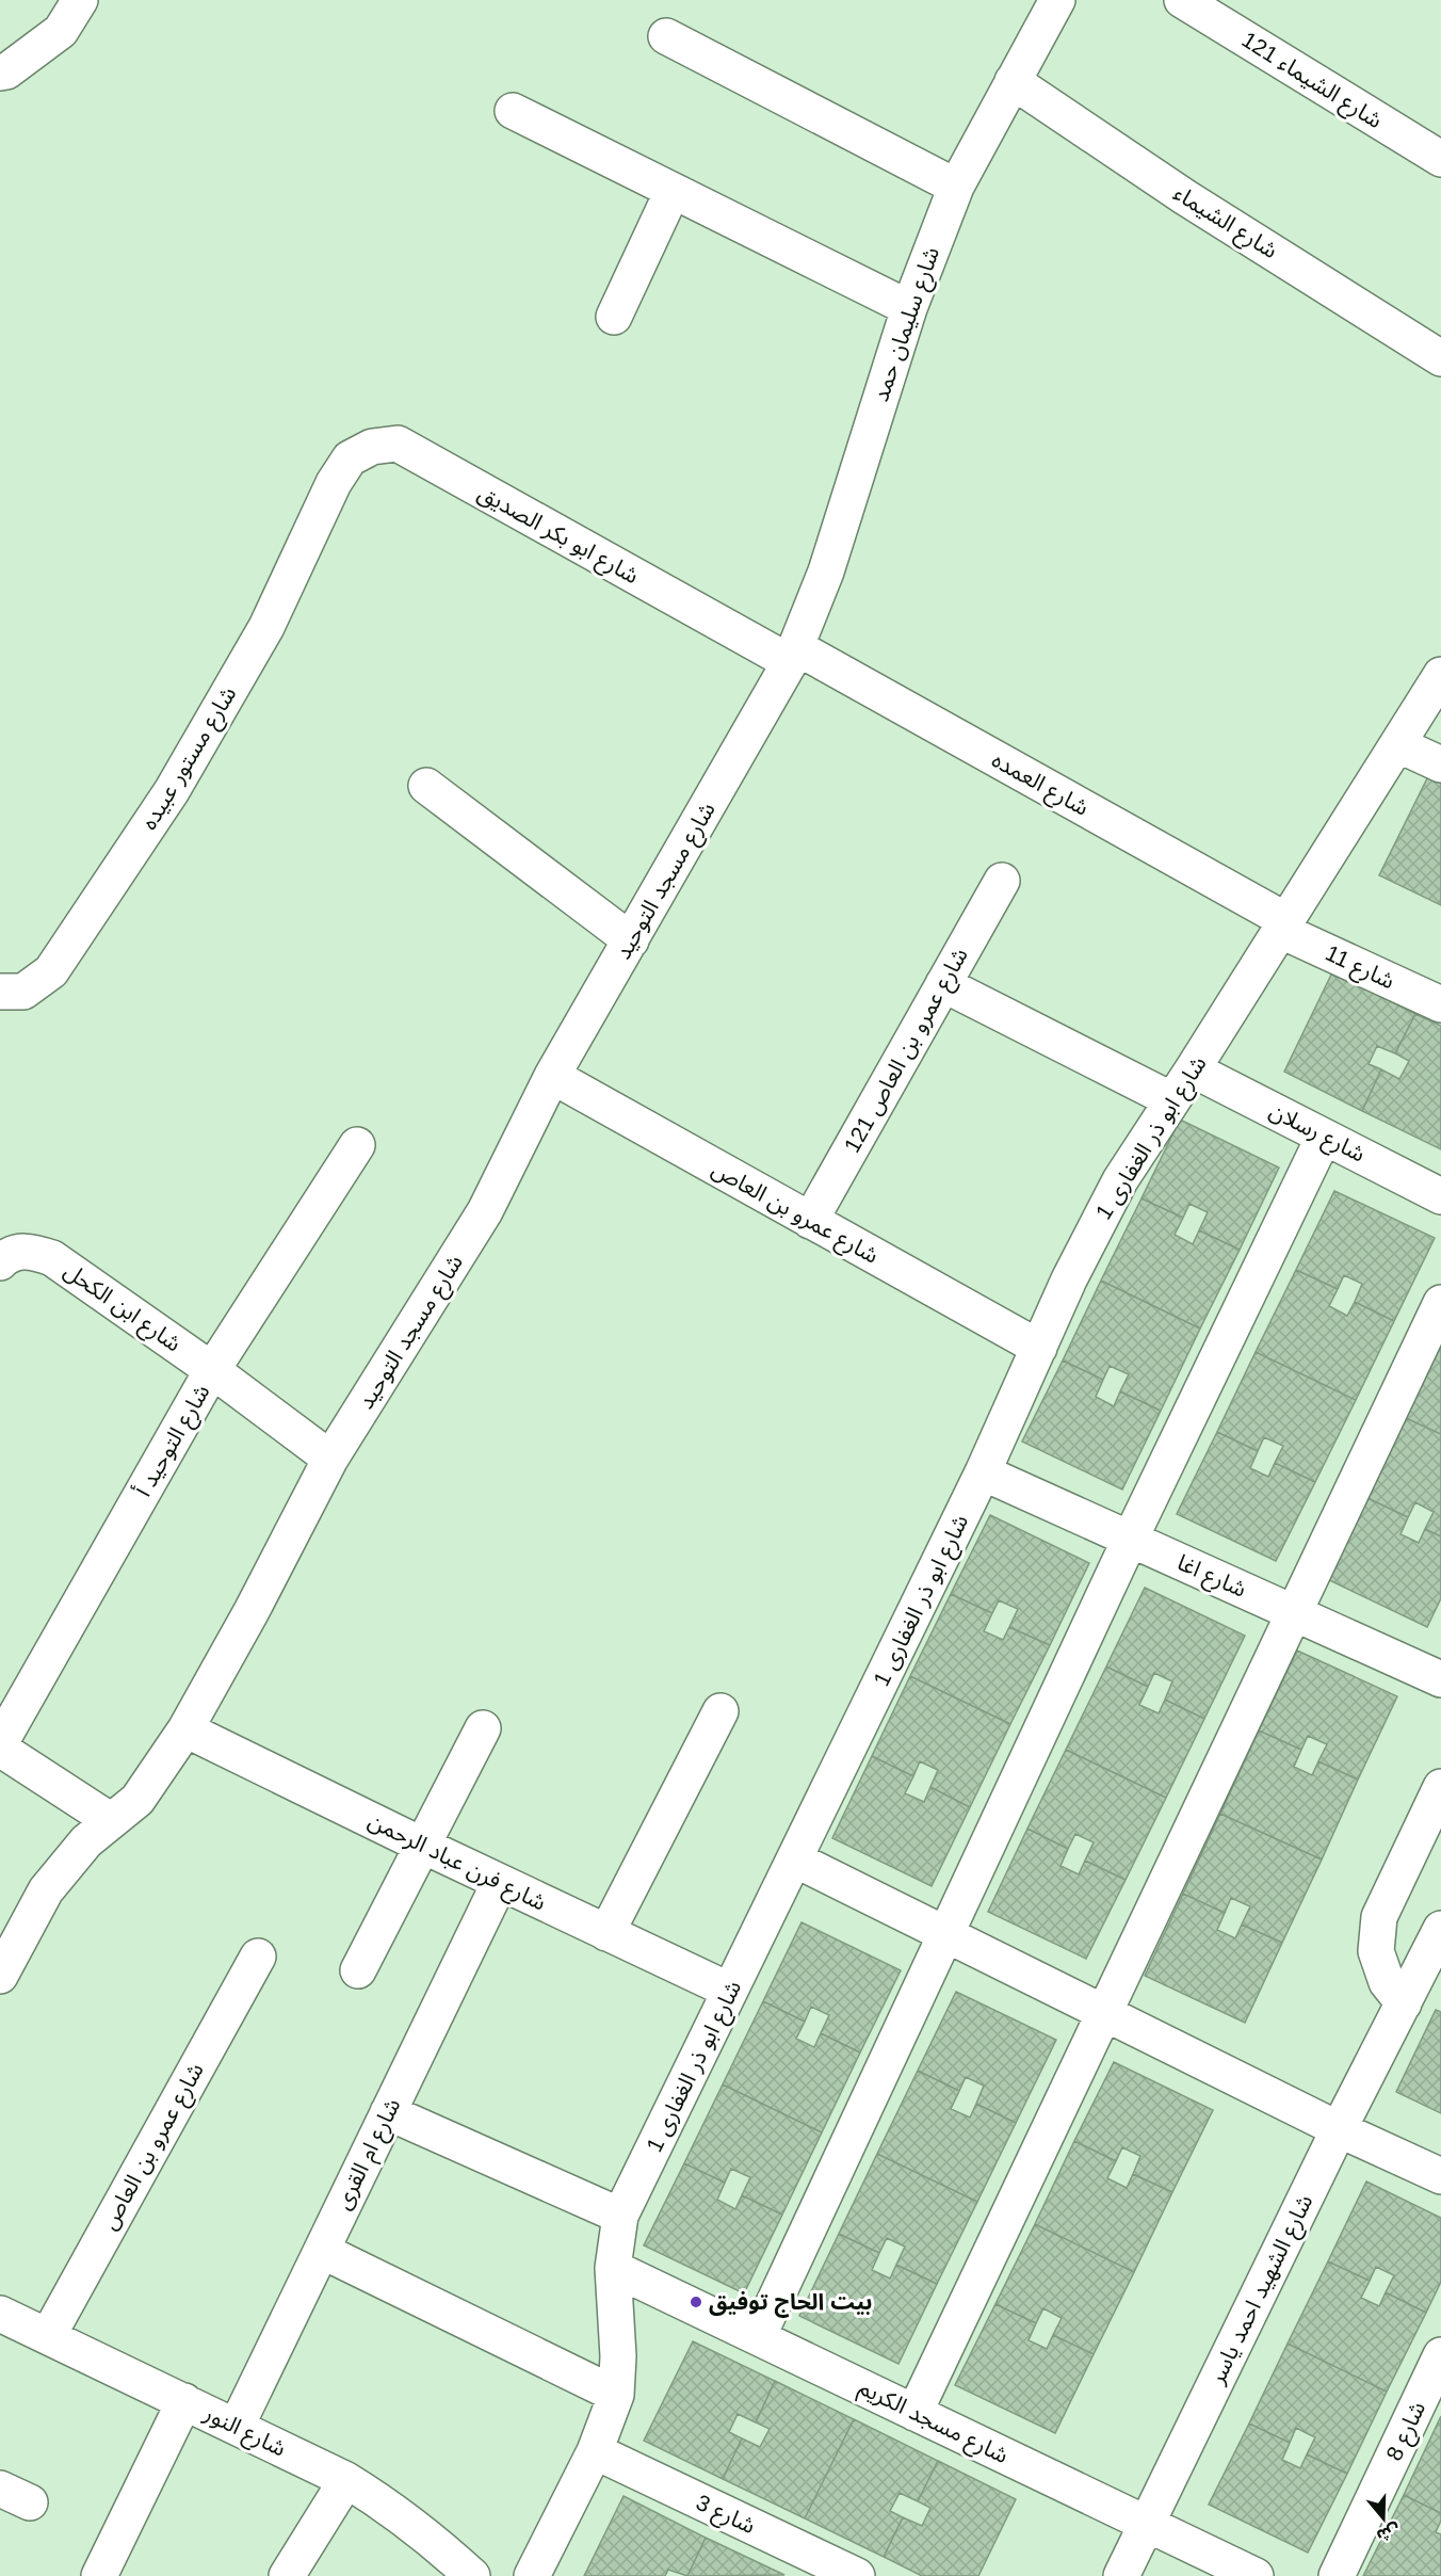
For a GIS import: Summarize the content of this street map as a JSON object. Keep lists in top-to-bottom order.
{
  "streets": {
    "street": [
      "شارع الشيماء 121",
      "شارع الشيماء",
      "شارع سليمان حمد",
      "شارع ابو بكر الصديق",
      "شارع مستور عبيده",
      "شارع العمده",
      "شارع مسجد التوحيد",
      "شارع 11",
      "شارع عمرو بن العاص 121",
      "شارع رسلان",
      "شارع ابو ذر الغفارى 1",
      "شارع عمرو بن العاص",
      "شارع ابن الكحل",
      "شارع التوحيد أ",
      "شارع اغا",
      "شارع فرن عباد الرحمن",
      "شارع ام القرى",
      "شارع الشهيد احمد ياسر",
      "شارع مسجد الكريم",
      "شارع النور",
      "شارع 8",
      "شارع 3"
    ]
  },
  "crossings": [
    ["شارع الشيماء", "شارع سليمان حمد"],
    ["شارع سليمان حمد", "شارع ابو بكر الصديق"],
    ["شارع سليمان حمد", "شارع العمده"],
    ["شارع سليمان حمد", "شارع مسجد التوحيد"],
    ["شارع ابو بكر الصديق", "شارع مستور عبيده"],
    ["شارع ابو بكر الصديق", "شارع العمده"],
    ["شارع ابو بكر الصديق", "شارع مسجد التوحيد"],
    ["شارع العمده", "شارع مسجد التوحيد"],
    ["شارع العمده", "شارع 11"],
    ["شارع العمده", "شارع ابو ذر الغفارى 1"],
    ["شارع مسجد التوحيد", "شارع عمرو بن العاص"],
    ["شارع مسجد التوحيد", "شارع ابن الكحل"],
    ["شارع مسجد التوحيد", "شارع فرن عباد الرحمن"],
    ["شارع 11", "شارع ابو ذر الغفارى 1"],
    ["شارع عمرو بن العاص 121", "شارع عمرو بن العاص"],
    ["شارع رسلان", "شارع ابو ذر الغفارى 1"],
    ["شارع ابو ذر الغفارى 1", "شارع عمرو بن العاص"],
    ["شارع ابو ذر الغفارى 1", "شارع اغا"],
    ["شارع ابو ذر الغفارى 1", "شارع فرن عباد الرحمن"],
    ["شارع ابو ذر الغفارى 1", "شارع مسجد الكريم"],
    ["شارع ابو ذر الغفارى 1", "شارع 3"],
    ["شارع عمرو بن العاص", "شارع النور"],
    ["شارع ابن الكحل", "شارع التوحيد أ"],
    ["شارع فرن عباد الرحمن", "شارع ام القرى"],
    ["شارع ام القرى", "شارع النور"],
    ["شارع الشهيد احمد ياسر", "شارع مسجد الكريم"]
  ],
  "places": ["بيت الحاج توفيق"],
  "north": "bottom"
}
